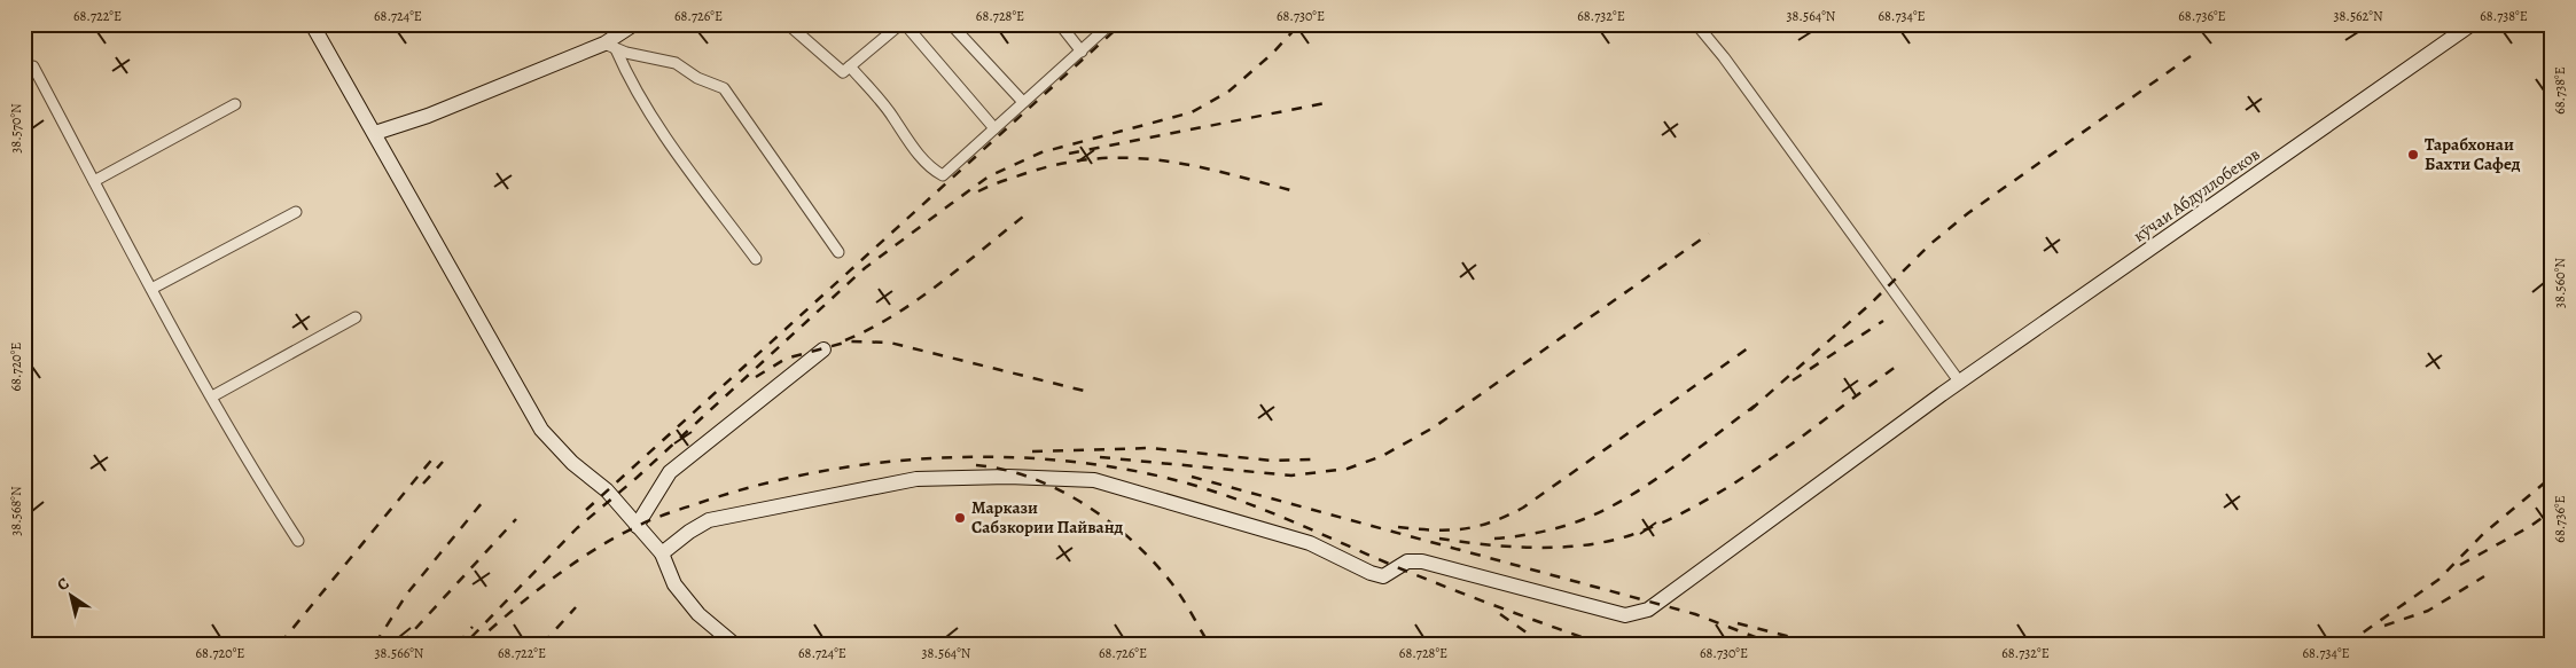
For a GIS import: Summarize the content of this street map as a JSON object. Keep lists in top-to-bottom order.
{
  "streets": {
    "street": ["кӯчаи Абдуллобеков"]
  },
  "places": ["Тарабхонаи Бахти Сафед", "Маркази Сабзкории Пайванд"],
  "north": "top left",
  "coordinates": [
    "68.722°E",
    "68.724°E",
    "68.726°E",
    "68.728°E",
    "68.730°E",
    "68.732°E",
    "38.564°N",
    "68.734°E",
    "68.736°E",
    "38.562°N",
    "68.738°E",
    "38.570°N",
    "38.560°N",
    "68.720°E",
    "38.568°N",
    "38.566°N"
  ]
}
